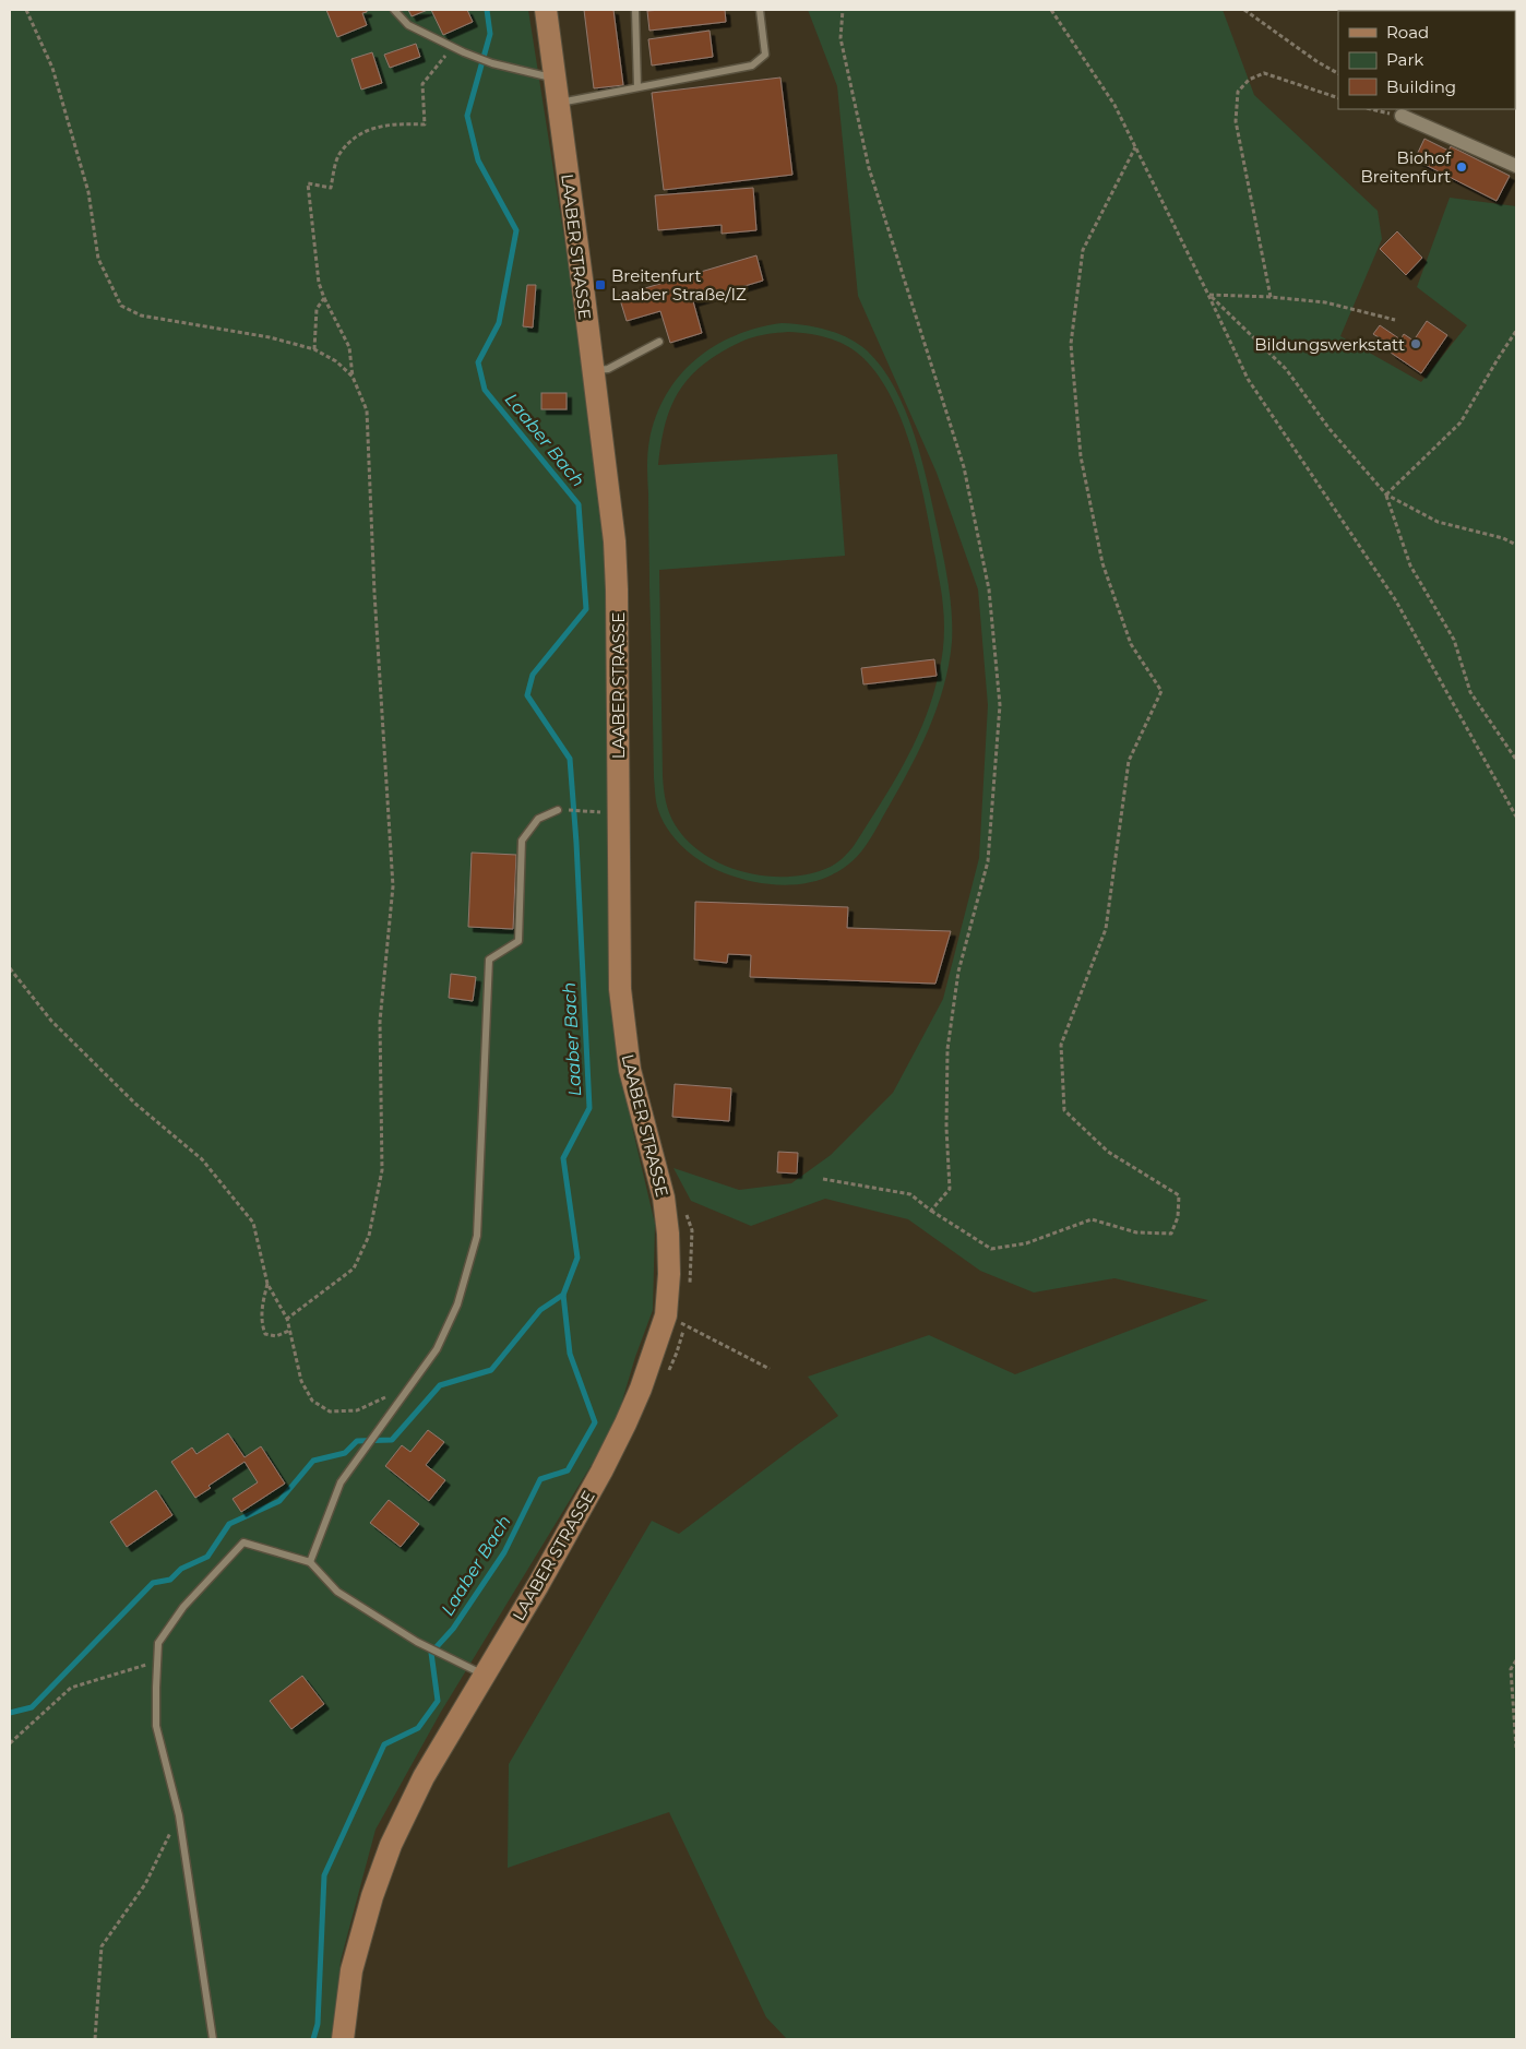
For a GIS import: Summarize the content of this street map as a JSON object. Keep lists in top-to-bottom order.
{
  "streets": {
    "main road": ["LAABER STRASSE"]
  },
  "water": ["Laaber Bach"],
  "places": {
    "other": ["Biohof Breitenfurt", "Bildungswerkstatt"],
    "transit": ["Breitenfurt Laaber Straße/IZ"]
  },
  "legend": ["Road", "Park", "Building"]
}
